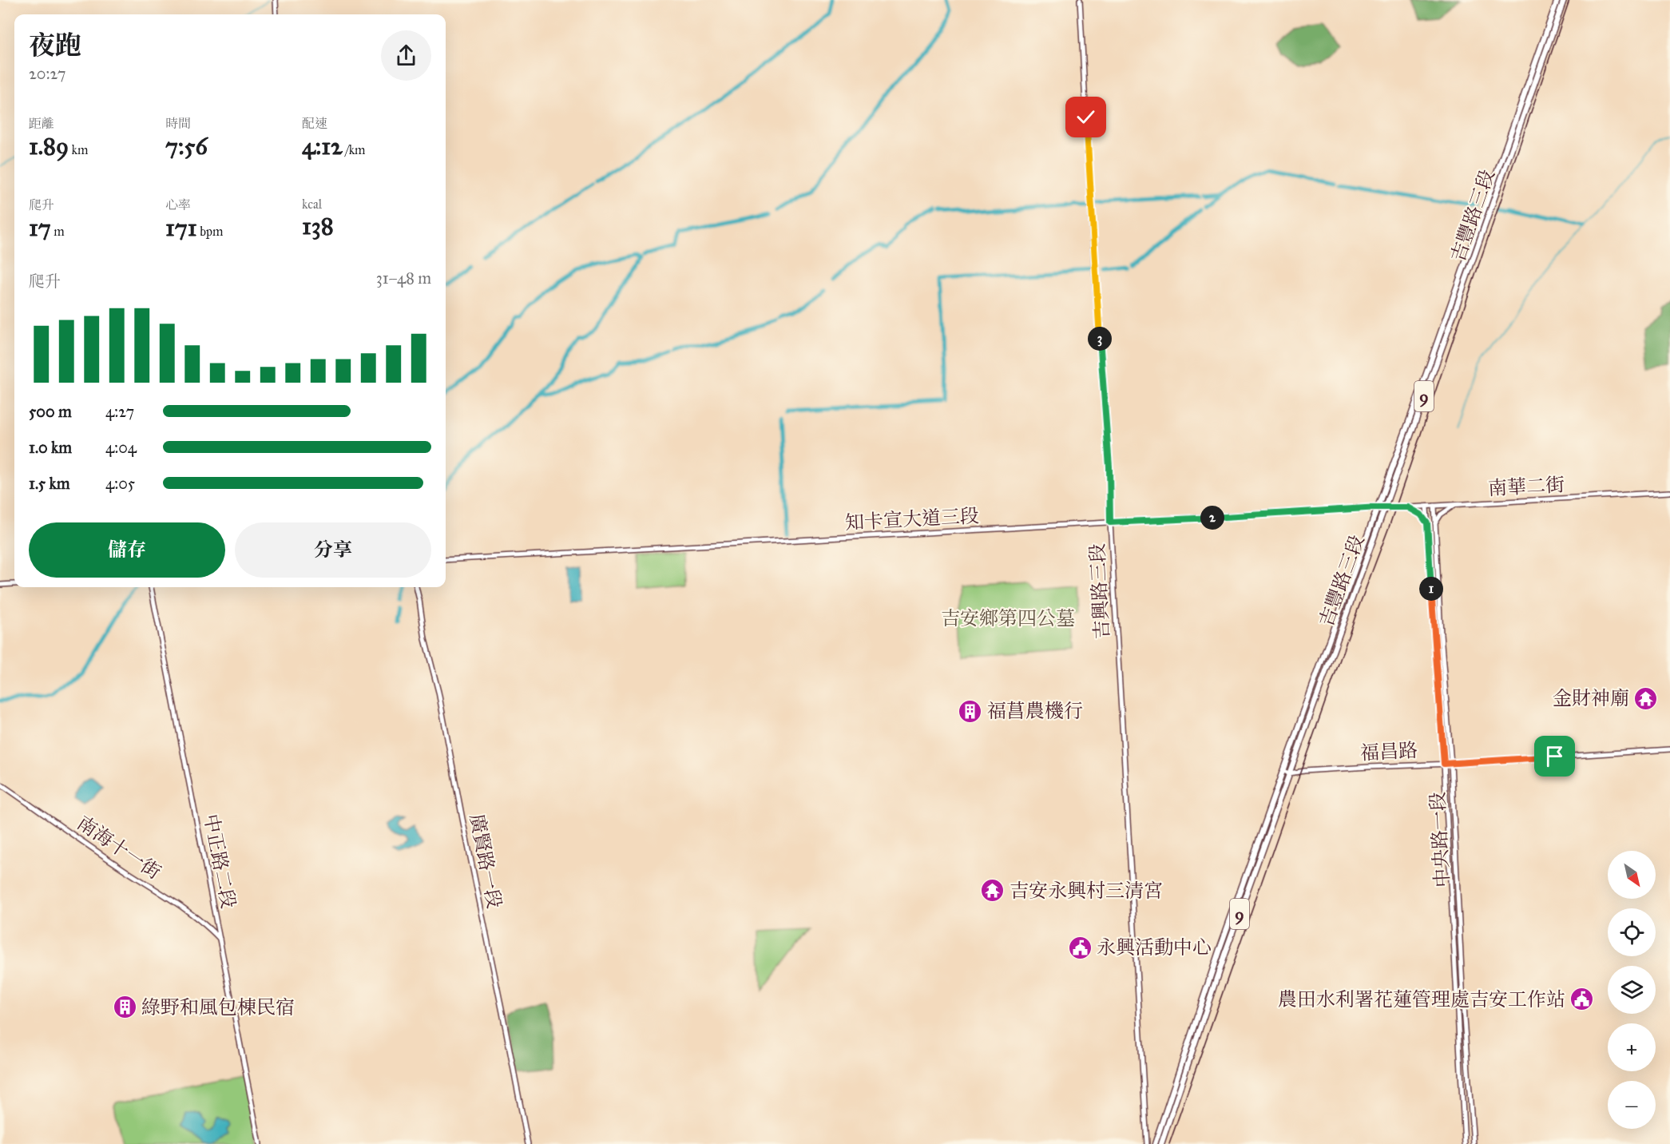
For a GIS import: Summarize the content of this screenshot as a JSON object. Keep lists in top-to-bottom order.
{
  "streets": {
    "main road": ["吉豐路三段", "9"],
    "street": [
      "南華二街",
      "知卡宣大道三段",
      "吉興路三段",
      "福昌路",
      "中央路一段",
      "南海十一街",
      "中正路二段",
      "廣賢路一段"
    ]
  },
  "crossings": [
    ["吉豐路三段", "南華二街"],
    ["吉豐路三段", "知卡宣大道三段"],
    ["吉豐路三段", "福昌路"],
    ["南華二街", "知卡宣大道三段"],
    ["南華二街", "中央路一段"],
    ["知卡宣大道三段", "吉興路三段"],
    ["福昌路", "中央路一段"],
    ["南海十一街", "中正路二段"]
  ],
  "parks": ["吉安鄉第四公墓"],
  "places": {
    "temple": ["金財神廟", "吉安永興村三清宮"],
    "building": ["福菖農機行", "綠野和風包棟民宿"],
    "public building": ["永興活動中心", "農田水利署花蓮管理處吉安工作站"]
  },
  "north": "bottom right",
  "page": {
    "heading": ["夜跑", "20:27"],
    "stats": [
      ["距離", "1.89 km"],
      ["時間", "7:56"],
      ["配速", "4:12 /km"],
      ["爬升", "17 m"],
      ["心率", "171 bpm"],
      ["kcal", "138"]
    ],
    "chart": ["爬升", "31–48 m"],
    "pins": ["3", "2", "1"],
    "list": [
      {
        "name": "500 m",
        "note": "4:27"
      },
      {
        "name": "1.0 km",
        "note": "4:04"
      },
      {
        "name": "1.5 km",
        "note": "4:05"
      }
    ],
    "buttons": ["儲存", "分享"],
    "map_buttons": ["+", "−"]
  }
}
